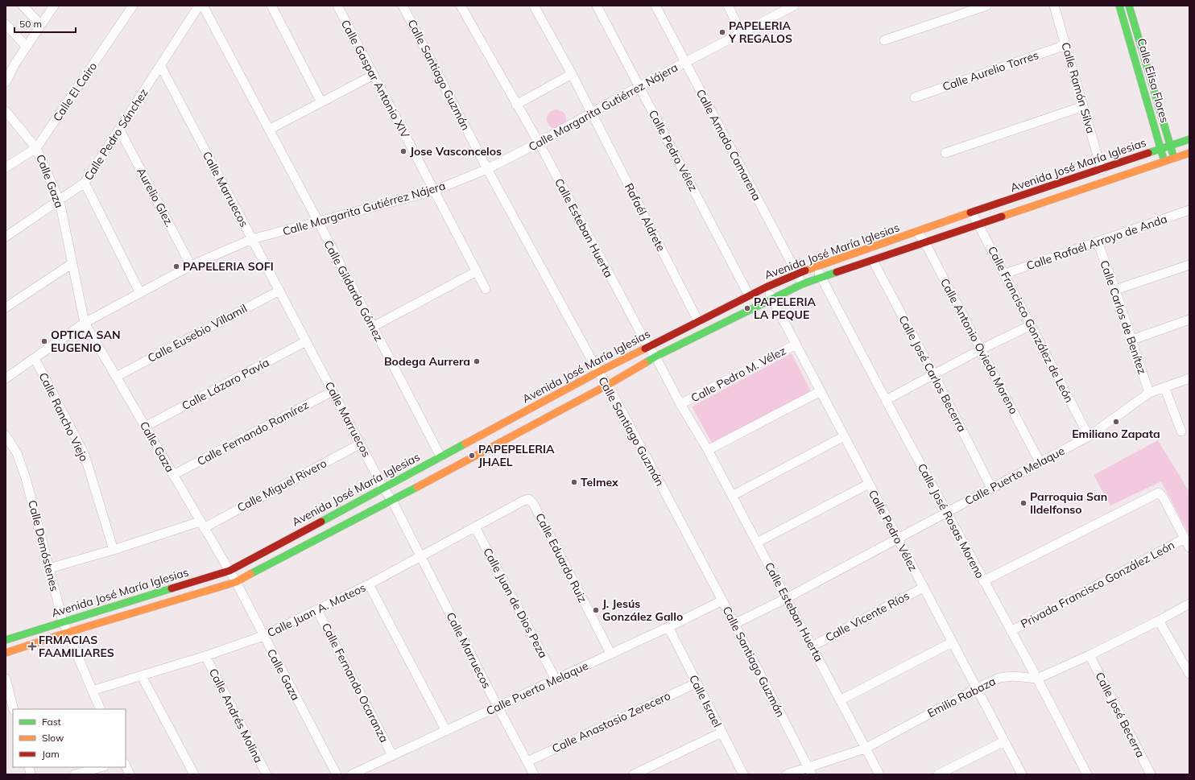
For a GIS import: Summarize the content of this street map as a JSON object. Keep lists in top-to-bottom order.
{
  "streets": {
    "main road": ["Calle Elisa Flores", "Avenida José María Iglesias"],
    "street": [
      "Calle Aurelio Torres",
      "Calle Santiago Guzmán",
      "Calle Gaspar Antonio XIV",
      "Calle Ramón Silva",
      "Calle El Cairo",
      "Calle Margarita Gutiérrez Nájera",
      "Calle Pedro Sánchez",
      "Calle Amado Camarena",
      "Calle Pedro Vélez",
      "Calle Gaza",
      "Calle Marruecos",
      "Aurelio Glez.",
      "Rafaél Aldrete",
      "Calle Esteban Huerta",
      "Calle Rafaél Arroyo de Anda",
      "Calle Gildardo Gómez",
      "Calle Carlos de Benítez",
      "Calle Francisco González de León",
      "Calle Eusebio Villamil",
      "Calle Antonio Oviedo Moreno",
      "Calle José Carlos Becerra",
      "Calle Pedro M. Vélez",
      "Calle Lázaro Pavía",
      "Calle Rancho Viejo",
      "Calle Fernando Ramírez",
      "Calle Puerto Melaque",
      "Calle Miguel Rivero",
      "Calle José Rosas Moreno",
      "Calle Demóstenes",
      "Calle Eduardo Ruiz",
      "Privada Francisco González León",
      "Calle Juan de Dios Peza",
      "Calle Juan A. Mateos",
      "Calle Vicente Ríos",
      "Calle Fernando Ocaranza",
      "Emilio Rabaza",
      "Calle Israel",
      "Calle José Becerra",
      "Calle Andrés Molina",
      "Calle Anastasio Zerecero"
    ]
  },
  "crossings": [
    ["Calle Aurelio Torres", "Calle Ramón Silva"],
    ["Calle Santiago Guzmán", "Calle Margarita Gutiérrez Nájera"],
    ["Calle Santiago Guzmán", "Avenida José María Iglesias"],
    ["Calle Santiago Guzmán", "Calle Puerto Melaque"],
    ["Calle Santiago Guzmán", "Emilio Rabaza"],
    ["Calle Gaspar Antonio XIV", "Calle Margarita Gutiérrez Nájera"],
    ["Calle Elisa Flores", "Avenida José María Iglesias"],
    ["Calle Ramón Silva", "Avenida José María Iglesias"],
    ["Calle El Cairo", "Calle Gaza"],
    ["Calle Margarita Gutiérrez Nájera", "Calle Amado Camarena"],
    ["Calle Margarita Gutiérrez Nájera", "Calle Pedro Vélez"],
    ["Calle Margarita Gutiérrez Nájera", "Calle Gaza"],
    ["Calle Margarita Gutiérrez Nájera", "Calle Marruecos"],
    ["Calle Margarita Gutiérrez Nájera", "Aurelio Glez."],
    ["Calle Margarita Gutiérrez Nájera", "Rafaél Aldrete"],
    ["Calle Margarita Gutiérrez Nájera", "Calle Esteban Huerta"],
    ["Calle Margarita Gutiérrez Nájera", "Calle Gildardo Gómez"],
    ["Calle Margarita Gutiérrez Nájera", "Calle Rancho Viejo"],
    ["Calle Pedro Sánchez", "Calle Gaza"],
    ["Calle Pedro Sánchez", "Calle Marruecos"],
    ["Calle Pedro Sánchez", "Aurelio Glez."],
    ["Calle Amado Camarena", "Avenida José María Iglesias"],
    ["Calle Pedro Vélez", "Avenida José María Iglesias"],
    ["Calle Pedro Vélez", "Calle Pedro M. Vélez"],
    ["Calle Pedro Vélez", "Calle Puerto Melaque"],
    ["Calle Pedro Vélez", "Calle Vicente Ríos"],
    ["Calle Pedro Vélez", "Emilio Rabaza"],
    ["Avenida José María Iglesias", "Calle Gaza"],
    ["Avenida José María Iglesias", "Calle Marruecos"],
    ["Avenida José María Iglesias", "Rafaél Aldrete"],
    ["Avenida José María Iglesias", "Calle Esteban Huerta"],
    ["Avenida José María Iglesias", "Calle Gildardo Gómez"],
    ["Avenida José María Iglesias", "Calle Francisco González de León"],
    ["Avenida José María Iglesias", "Calle Antonio Oviedo Moreno"],
    ["Avenida José María Iglesias", "Calle José Carlos Becerra"],
    ["Avenida José María Iglesias", "Calle José Rosas Moreno"],
    ["Avenida José María Iglesias", "Calle Demóstenes"],
    ["Calle Gaza", "Calle Eusebio Villamil"],
    ["Calle Gaza", "Calle Lázaro Pavía"],
    ["Calle Gaza", "Calle Fernando Ramírez"],
    ["Calle Gaza", "Calle Miguel Rivero"],
    ["Calle Gaza", "Calle Juan A. Mateos"],
    ["Calle Marruecos", "Calle Eusebio Villamil"],
    ["Calle Marruecos", "Calle Lázaro Pavía"],
    ["Calle Marruecos", "Calle Fernando Ramírez"],
    ["Calle Marruecos", "Calle Puerto Melaque"],
    ["Calle Marruecos", "Calle Miguel Rivero"],
    ["Calle Marruecos", "Calle Juan A. Mateos"],
    ["Calle Marruecos", "Calle Anastasio Zerecero"],
    ["Calle Esteban Huerta", "Calle Pedro M. Vélez"],
    ["Calle Esteban Huerta", "Calle Puerto Melaque"],
    ["Calle Esteban Huerta", "Calle Vicente Ríos"],
    ["Calle Esteban Huerta", "Emilio Rabaza"],
    ["Calle Rafaél Arroyo de Anda", "Calle Carlos de Benítez"],
    ["Calle Rafaél Arroyo de Anda", "Calle Francisco González de León"],
    ["Calle Carlos de Benítez", "Calle Puerto Melaque"],
    ["Calle Francisco González de León", "Calle Puerto Melaque"],
    ["Calle Antonio Oviedo Moreno", "Calle Puerto Melaque"],
    ["Calle José Carlos Becerra", "Calle Puerto Melaque"],
    ["Calle Rancho Viejo", "Calle Miguel Rivero"],
    ["Calle Puerto Melaque", "Calle José Rosas Moreno"],
    ["Calle Puerto Melaque", "Calle Eduardo Ruiz"],
    ["Calle Puerto Melaque", "Calle Juan de Dios Peza"],
    ["Calle Puerto Melaque", "Calle Fernando Ocaranza"],
    ["Calle Puerto Melaque", "Calle Israel"],
    ["Calle Miguel Rivero", "Calle Demóstenes"],
    ["Calle José Rosas Moreno", "Privada Francisco González León"],
    ["Calle José Rosas Moreno", "Emilio Rabaza"],
    ["Calle Demóstenes", "Calle Juan A. Mateos"],
    ["Calle Eduardo Ruiz", "Calle Juan A. Mateos"],
    ["Calle Juan de Dios Peza", "Calle Juan A. Mateos"],
    ["Calle Juan A. Mateos", "Calle Fernando Ocaranza"],
    ["Calle Juan A. Mateos", "Calle Andrés Molina"],
    ["Calle Israel", "Calle Anastasio Zerecero"]
  ],
  "places": {
    "other": [
      "PAPELERIA Y REGALOS",
      "Jose Vasconcelos",
      "PAPELERIA SOFI",
      "PAPELERIA LA PEQUE",
      "OPTICA SAN EUGENIO",
      "Bodega Aurrera",
      "Emiliano Zapata",
      "PAPEPELERIA JHAEL",
      "Telmex",
      "Parroquia San Ildelfonso",
      "J. Jesús González Gallo"
    ],
    "health": ["FRMACIAS FAAMILIARES"]
  },
  "legend": ["Fast", "Slow", "Jam"],
  "scale_bar": "50 m"
}
